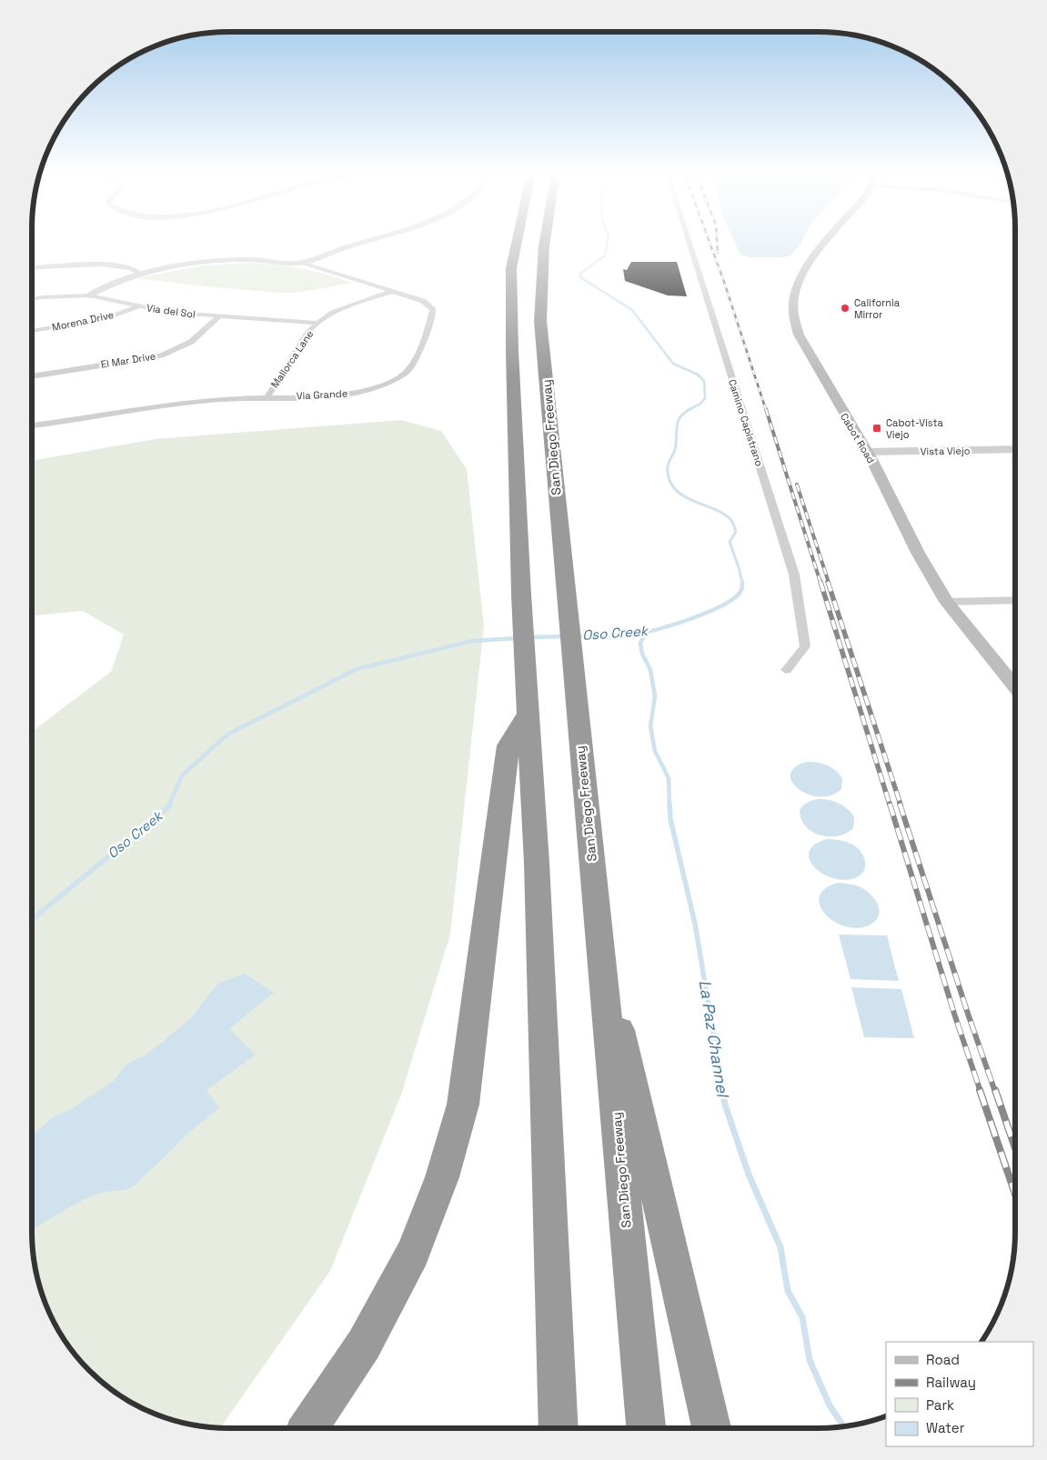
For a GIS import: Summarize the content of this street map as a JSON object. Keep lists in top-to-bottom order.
{
  "streets": {
    "highway": ["San Diego Freeway"],
    "main road": ["Cabot Road"],
    "street": [
      "Via del Sol",
      "Morena Drive",
      "Mallorca Lane",
      "El Mar Drive",
      "Via Grande",
      "Camino Capistrano",
      "Vista Viejo"
    ]
  },
  "crossings": [
    ["Via del Sol", "Morena Drive"],
    ["Via del Sol", "Mallorca Lane"],
    ["Via del Sol", "El Mar Drive"],
    ["Mallorca Lane", "Via Grande"],
    ["Cabot Road", "Vista Viejo"]
  ],
  "water": ["Oso Creek", "La Paz Channel"],
  "places": {
    "other": ["California Mirror"],
    "transit": ["Cabot-Vista Viejo"]
  },
  "legend": [
    "Road",
    "Railway",
    "Park",
    "Water"
  ]
}
